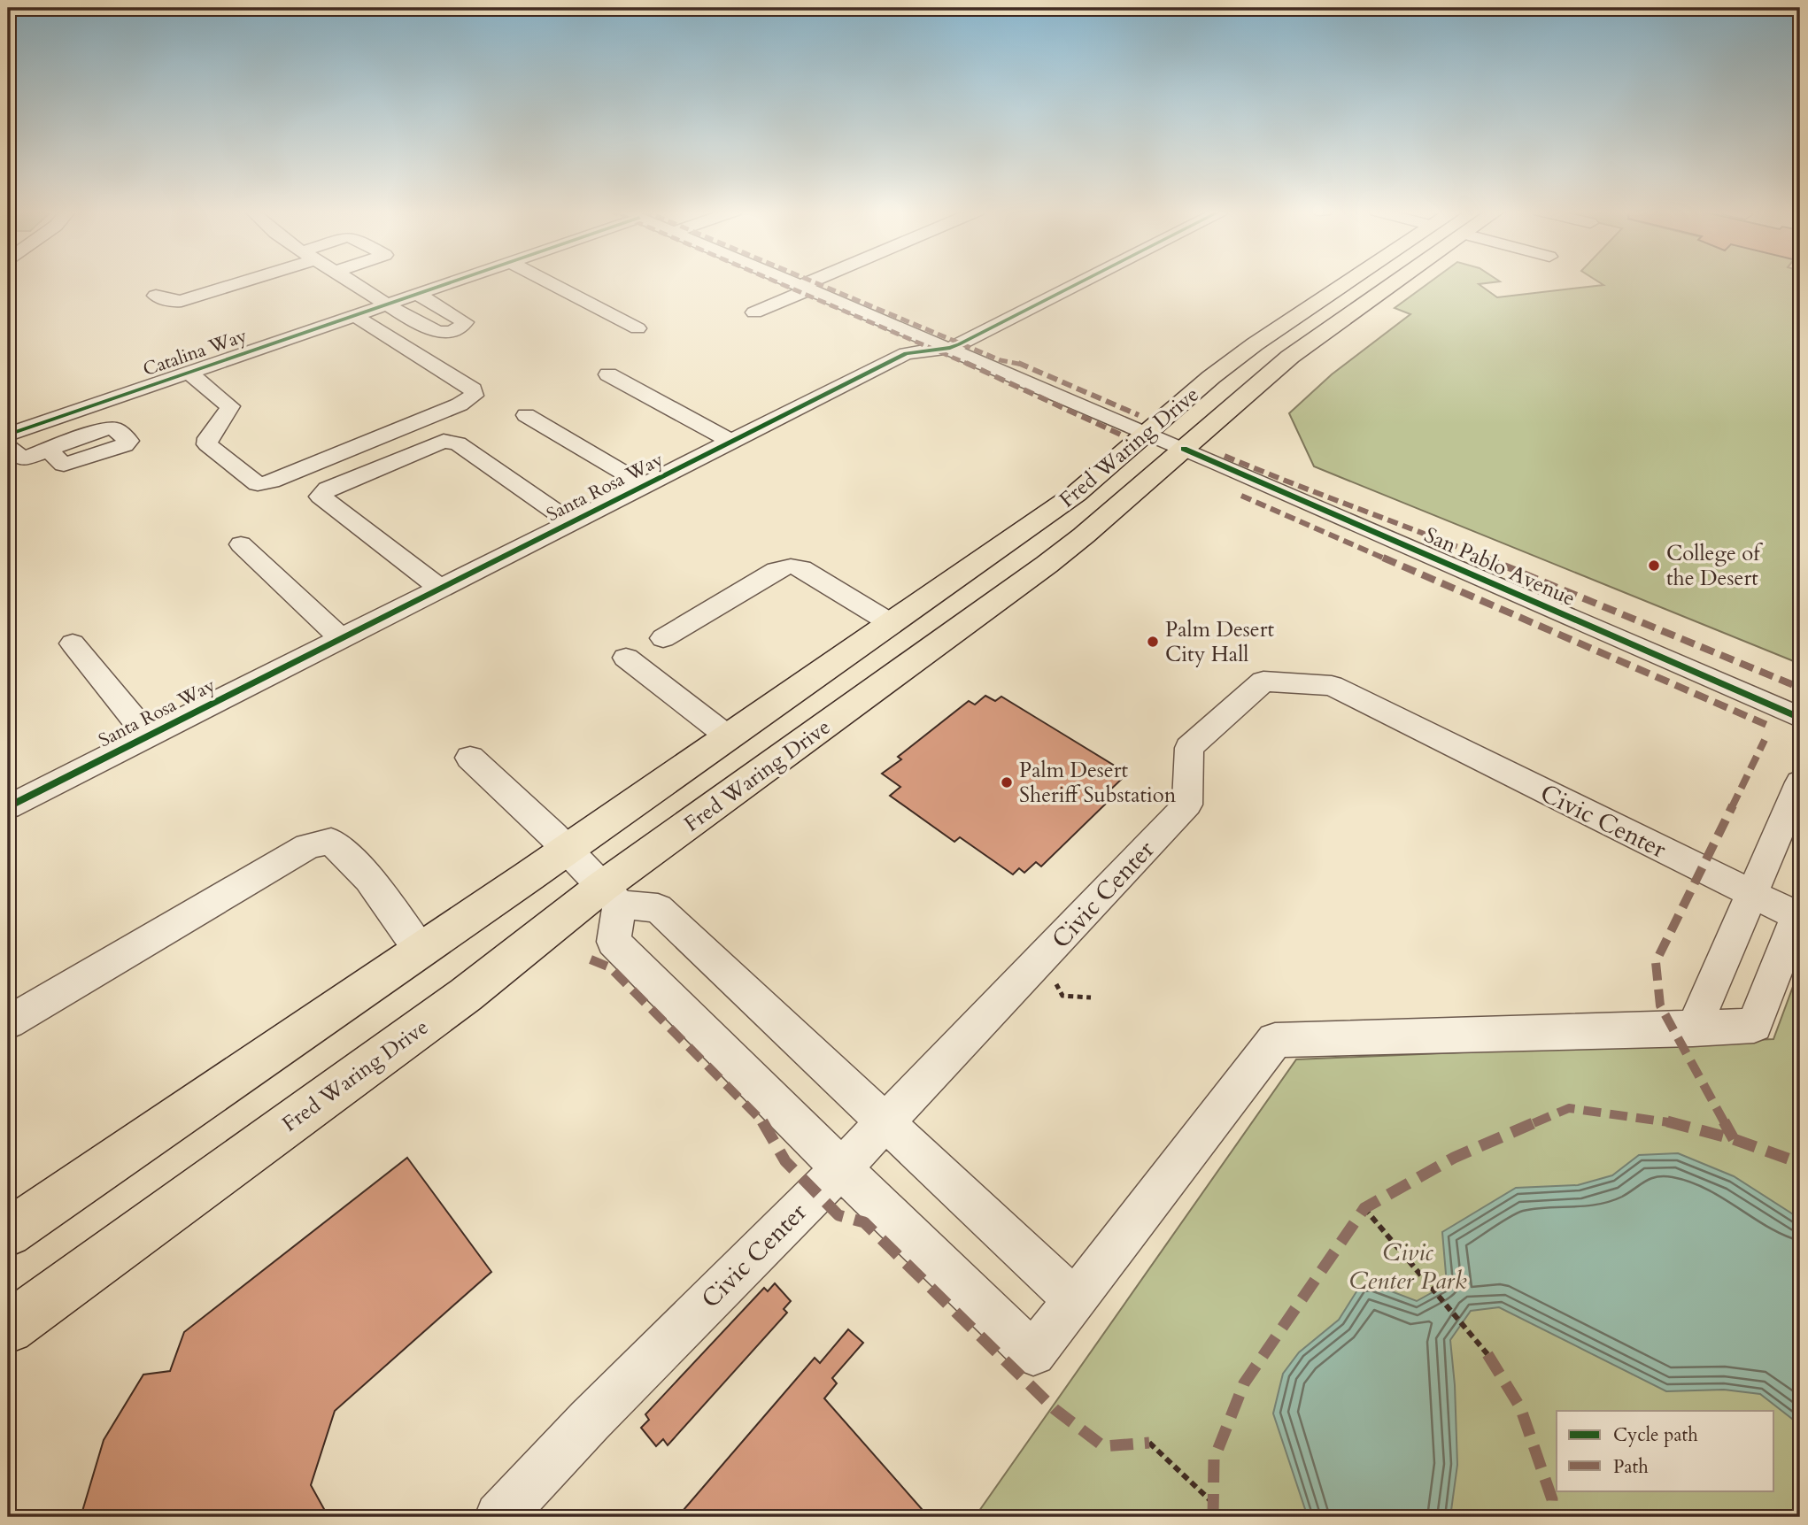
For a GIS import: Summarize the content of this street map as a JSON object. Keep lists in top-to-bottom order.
{
  "streets": {
    "main road": ["Fred Waring Drive"],
    "street": [
      "Catalina Way",
      "Santa Rosa Way",
      "San Pablo Avenue",
      "Civic Center"
    ]
  },
  "crossings": [
    ["Fred Waring Drive", "San Pablo Avenue"],
    ["Santa Rosa Way", "San Pablo Avenue"]
  ],
  "parks": ["Civic Center Park"],
  "places": ["College of the Desert", "Palm Desert City Hall", "Palm Desert Sheriff Substation"],
  "legend": ["Cycle path", "Path"]
}
